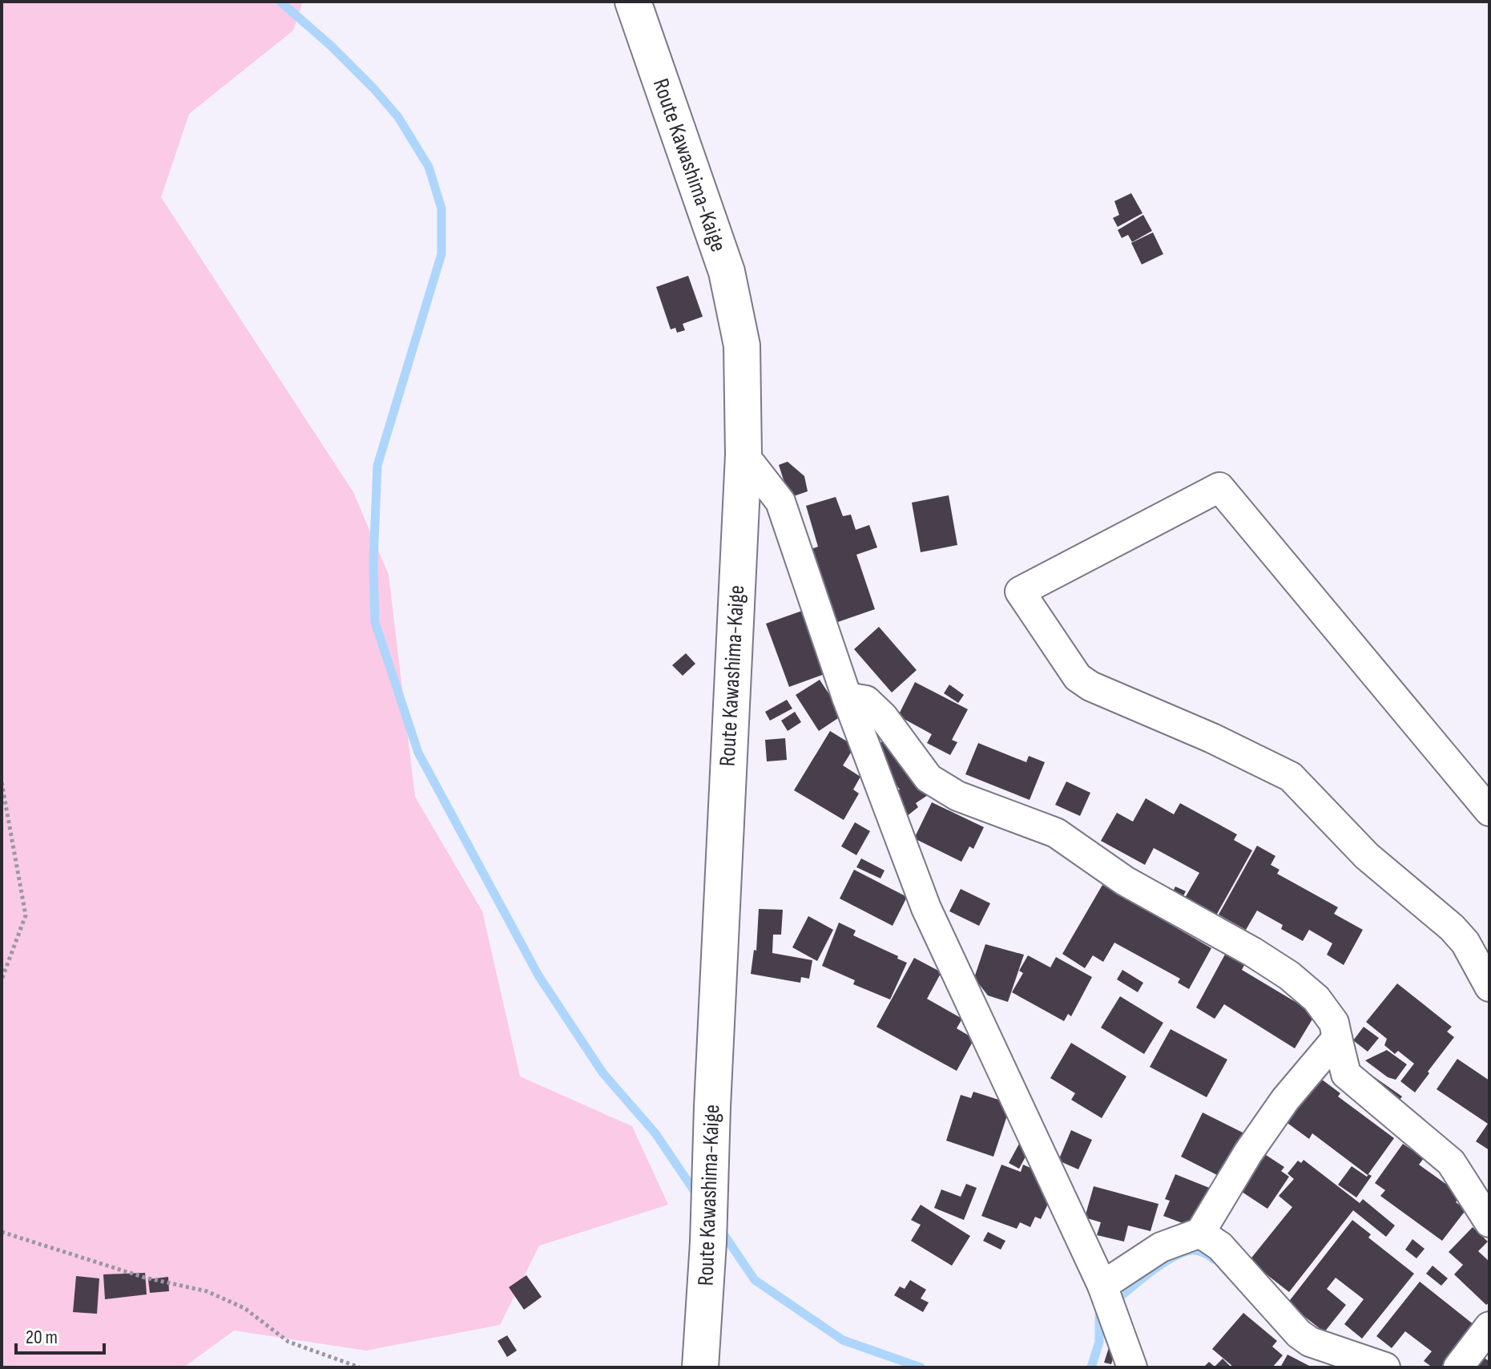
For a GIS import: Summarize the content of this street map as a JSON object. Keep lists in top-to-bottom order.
{
  "streets": {
    "main road": ["Route Kawashima-Kaige"]
  },
  "scale_bar": "20 m"
}
